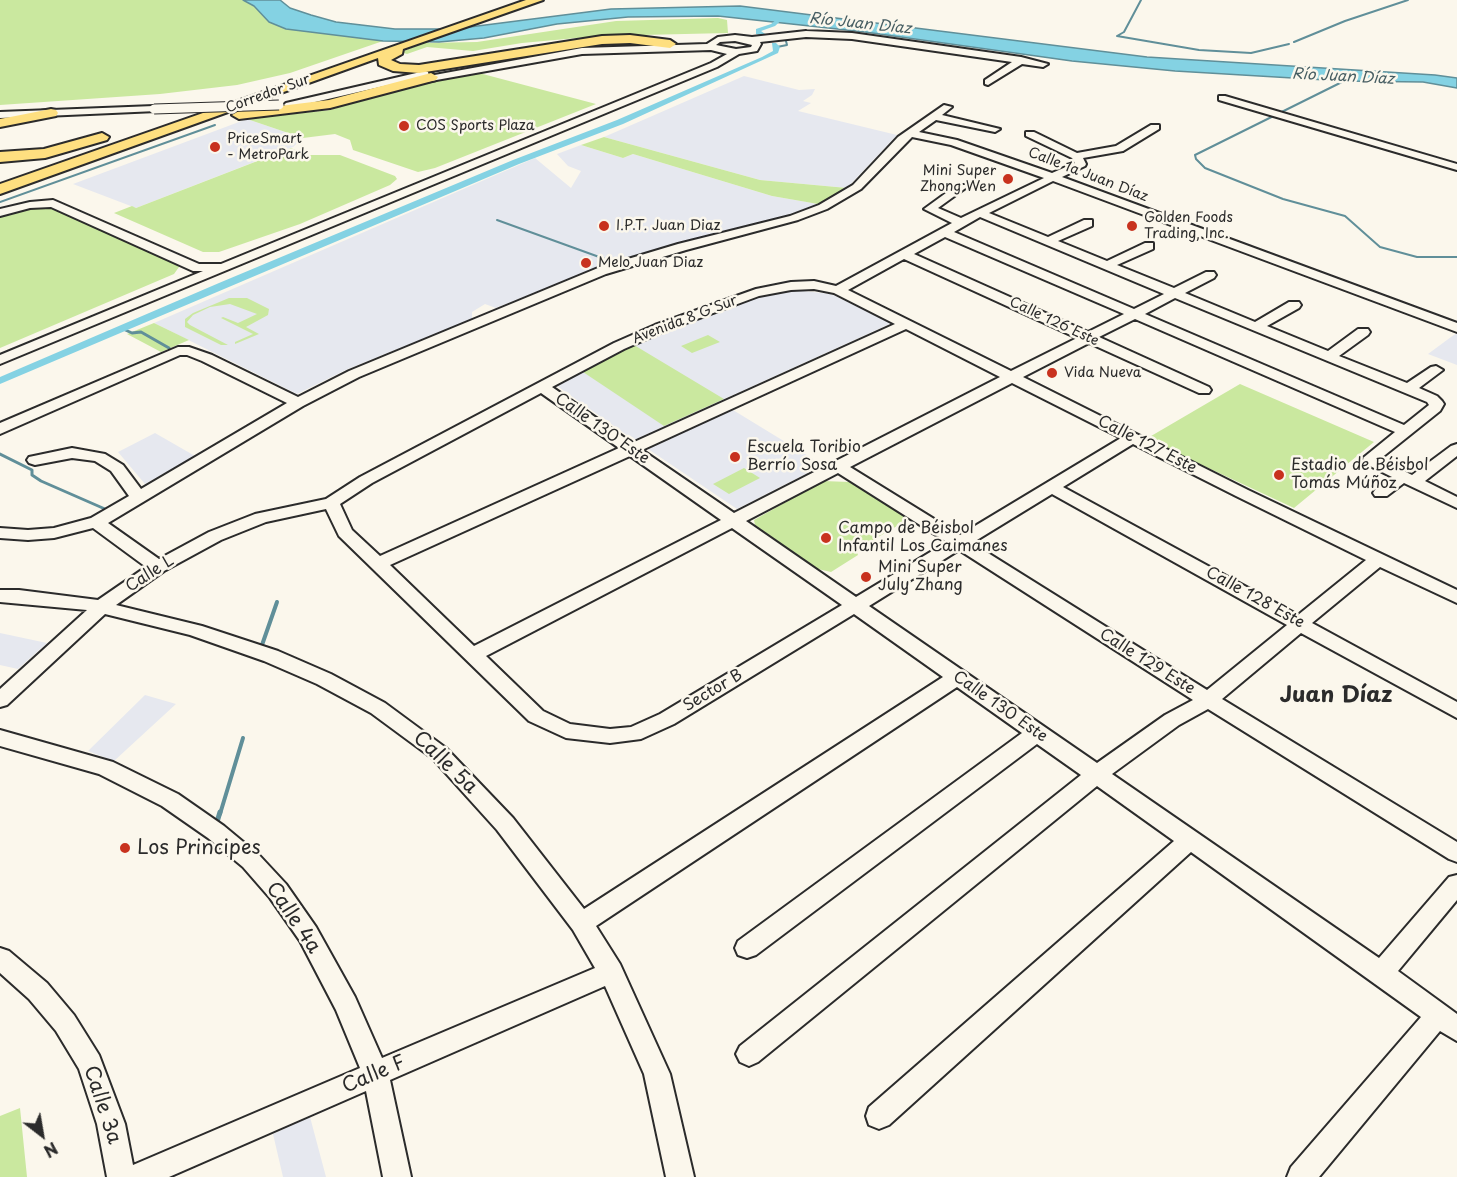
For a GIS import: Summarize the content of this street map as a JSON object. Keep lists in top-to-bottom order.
{
  "streets": {
    "highway": ["Corredor Sur"],
    "street": [
      "Calle 1a Juan Díaz",
      "Avenida 8 G Sur",
      "Calle 126 Este",
      "Calle 130 Este",
      "Calle 127 Este",
      "Calle L",
      "Calle 128 Este",
      "Calle 129 Este",
      "Sector B",
      "Calle 5a",
      "Calle 4a",
      "Calle F",
      "Calle 3a"
    ]
  },
  "crossings": [
    ["Avenida 8 G Sur", "Calle 130 Este"],
    ["Avenida 8 G Sur", "Calle 127 Este"],
    ["Avenida 8 G Sur", "Calle L"],
    ["Avenida 8 G Sur", "Sector B"],
    ["Calle 130 Este", "Sector B"],
    ["Calle 127 Este", "Sector B"],
    ["Calle L", "Sector B"],
    ["Calle L", "Calle 5a"],
    ["Calle 128 Este", "Sector B"],
    ["Calle 129 Este", "Sector B"],
    ["Calle 5a", "Calle F"],
    ["Calle 4a", "Calle F"]
  ],
  "districts": ["Juan Díaz"],
  "water": ["Río Juan Díaz"],
  "places": [
    "COS Sports Plaza",
    "PriceSmart - MetroPark",
    "Mini Super Zhong Wen",
    "I.P.T. Juan Diaz",
    "Golden Foods Trading, Inc.",
    "Melo Juan Diaz",
    "Vida Nueva",
    "Escuela Toribio Berrío Sosa",
    "Estadio de Béisbol Tomás Múñoz",
    "Campo de Béisbol Infantil Los Caimanes",
    "Mini Super July Zhang",
    "Los Principes"
  ],
  "north": "bottom right"
}
